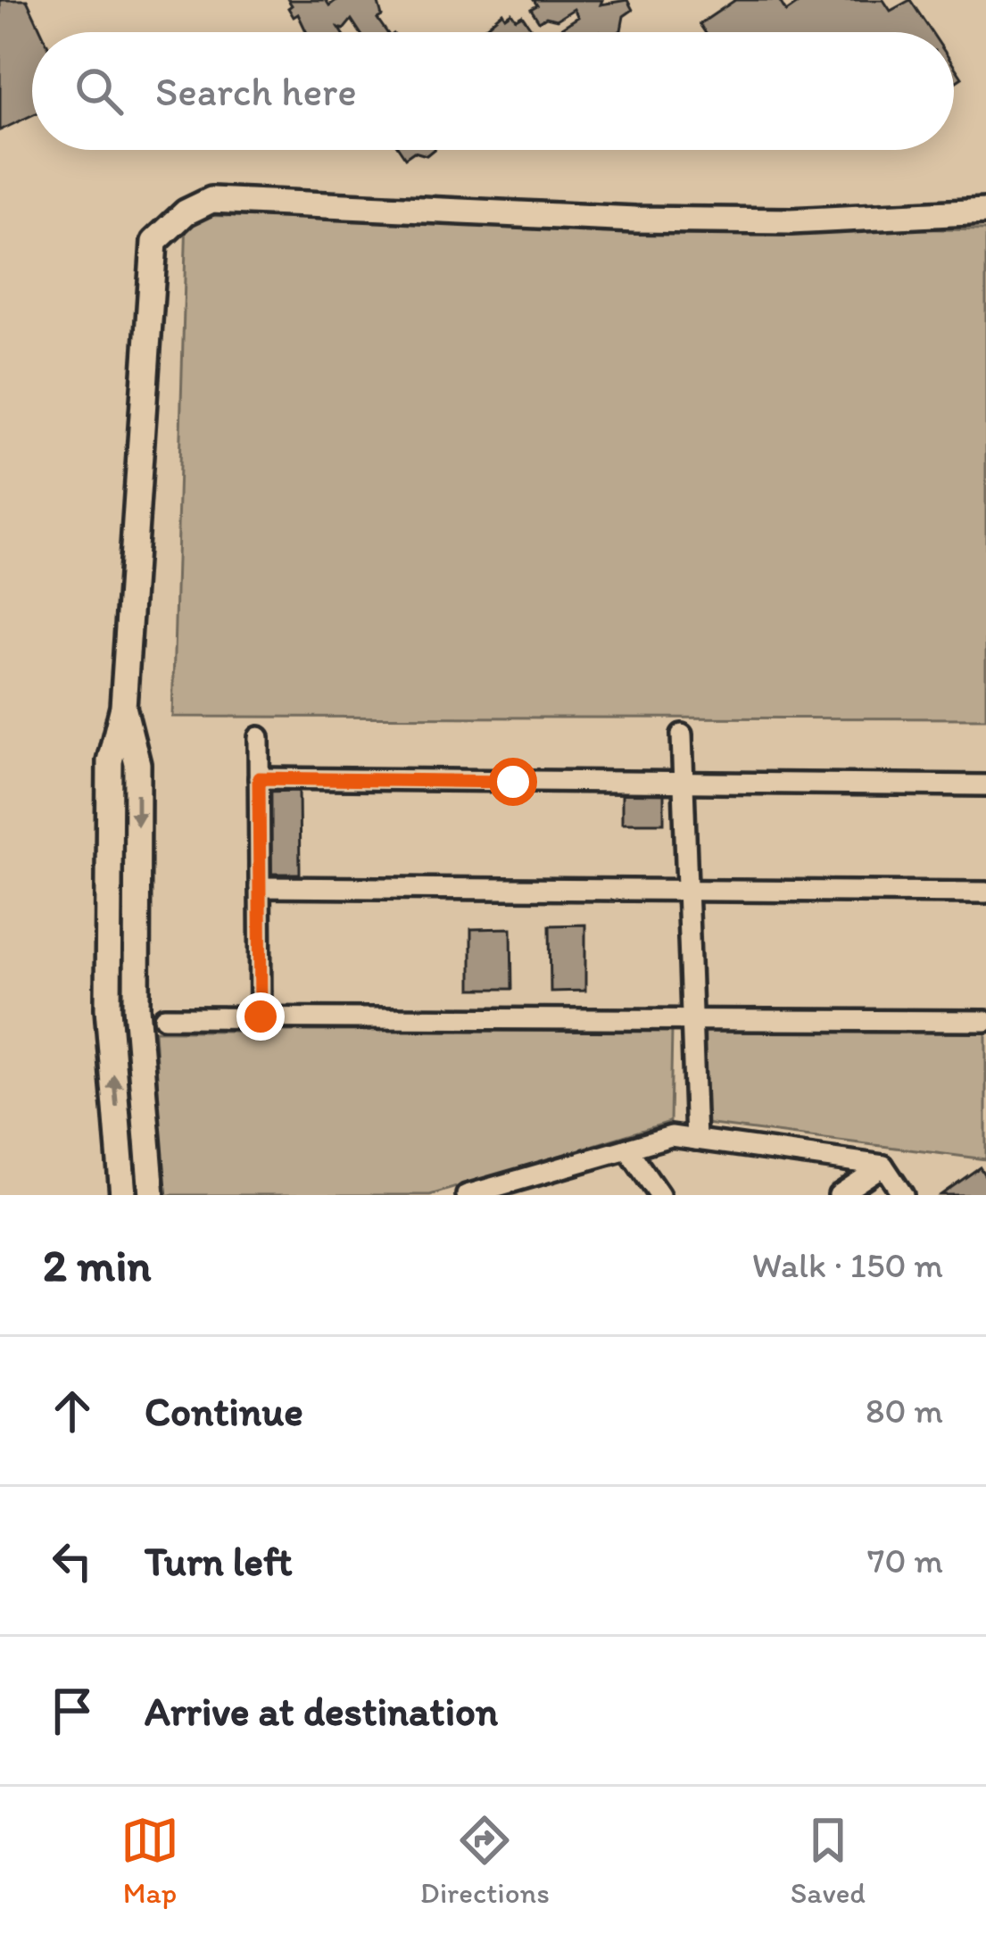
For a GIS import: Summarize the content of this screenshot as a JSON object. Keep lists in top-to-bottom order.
{
  "page": {
    "search": "Search here",
    "heading": ["2 min", "Walk · 150 m"],
    "list": [
      ["Continue", "80 m"],
      ["Turn left", "70 m"],
      "Arrive at destination"
    ],
    "nav": ["Map", "Directions", "Saved"]
  }
}
